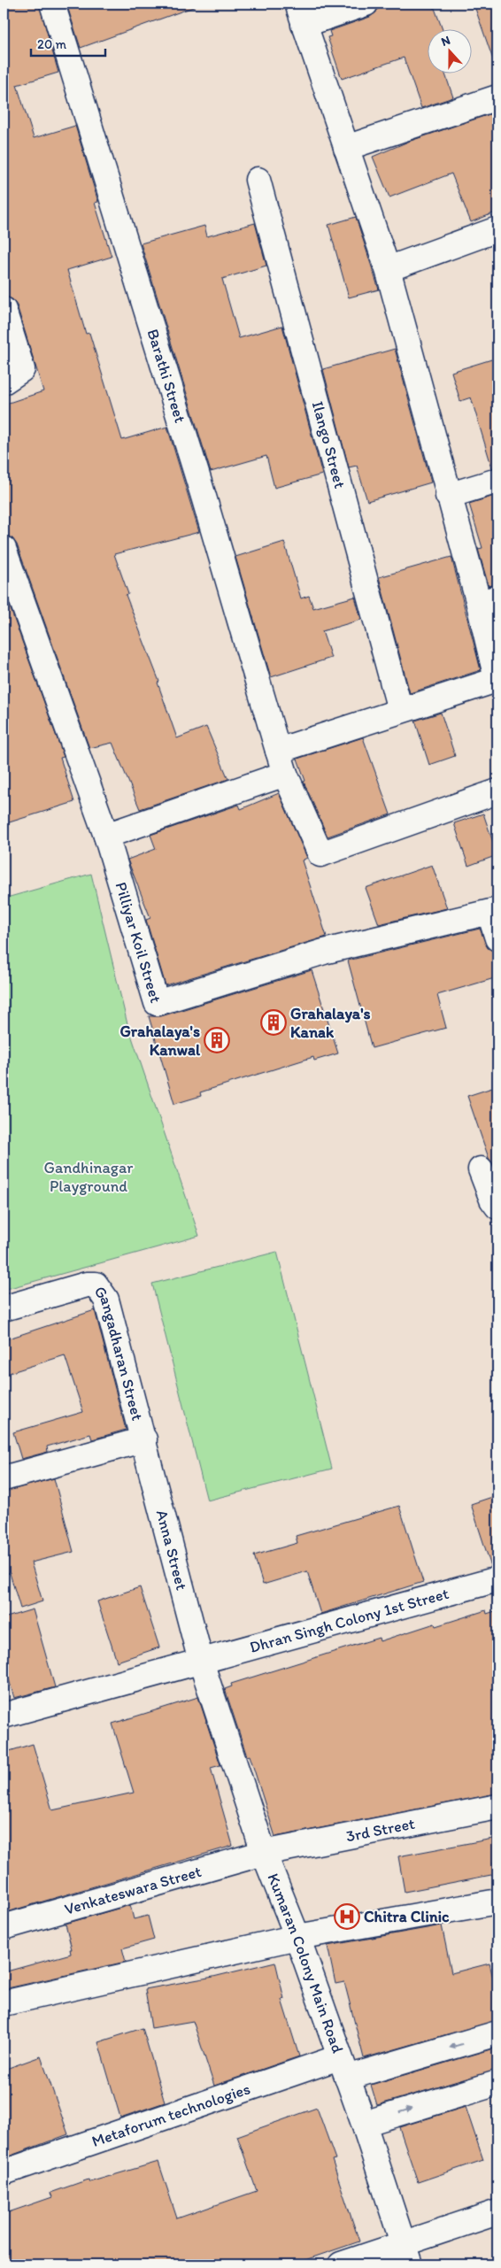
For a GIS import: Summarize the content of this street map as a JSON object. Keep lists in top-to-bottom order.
{
  "streets": {
    "street": [
      "Barathi Street",
      "Ilango Street",
      "Pilliyar Koil Street",
      "Gangadharan Street",
      "Anna Street",
      "Dhran Singh Colony 1st Street",
      "3rd Street",
      "Venkateswara Street",
      "Kumaran Colony Main Road",
      "Metaforum technologies"
    ]
  },
  "crossings": [
    ["Gangadharan Street", "Anna Street"],
    ["Anna Street", "Dhran Singh Colony 1st Street"],
    ["Anna Street", "Kumaran Colony Main Road"],
    ["Dhran Singh Colony 1st Street", "Kumaran Colony Main Road"],
    ["3rd Street", "Venkateswara Street"],
    ["3rd Street", "Kumaran Colony Main Road"],
    ["Venkateswara Street", "Kumaran Colony Main Road"],
    ["Kumaran Colony Main Road", "Metaforum technologies"]
  ],
  "parks": ["Gandhinagar Playground"],
  "places": {
    "building": ["Grahalaya's Kanak", "Grahalaya's Kanwal"],
    "hospital": ["Chitra Clinic"]
  },
  "scale_bar": "20 m",
  "north": "top"
}
